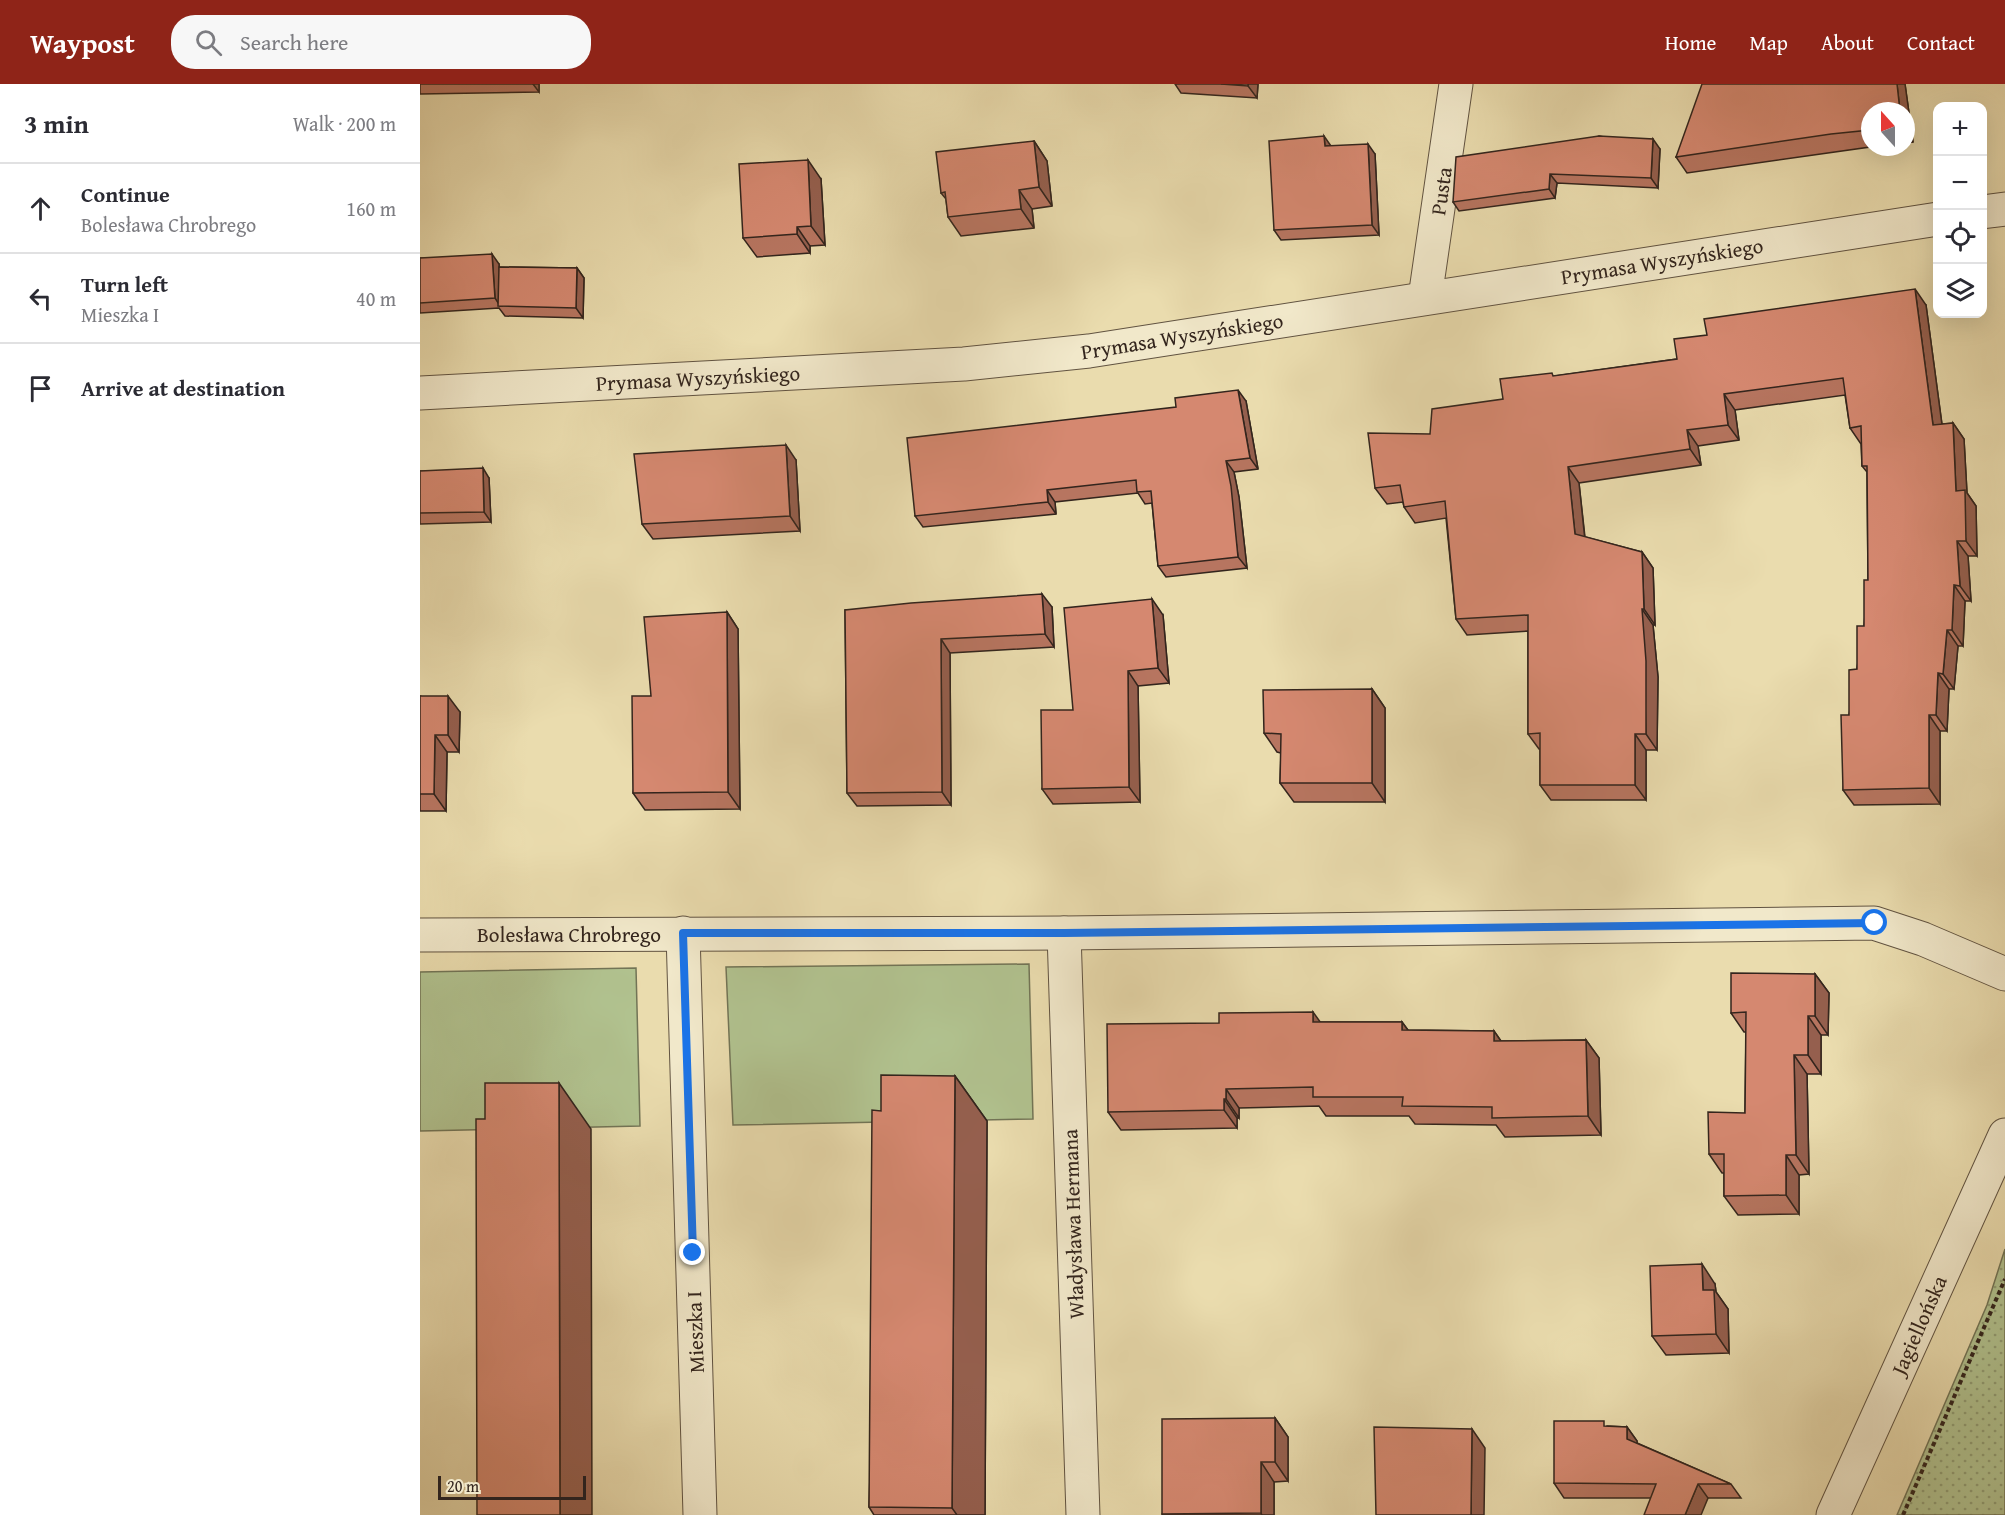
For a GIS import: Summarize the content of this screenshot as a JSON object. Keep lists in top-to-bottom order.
{
  "streets": {
    "street": [
      "Pusta",
      "Prymasa Wyszyńskiego",
      "Bolesława Chrobrego",
      "Władysława Hermana",
      "Jagiellońska",
      "Mieszka I"
    ]
  },
  "crossings": [
    ["Pusta", "Prymasa Wyszyńskiego"],
    ["Bolesława Chrobrego", "Władysława Hermana"],
    ["Bolesława Chrobrego", "Mieszka I"]
  ],
  "scale_bar": "20 m",
  "north": "top",
  "page": {
    "header": "Waypost",
    "search": "Search here",
    "nav": [
      "Home",
      "Map",
      "About",
      "Contact"
    ],
    "heading": ["3 min", "Walk · 200 m"],
    "map_buttons": ["+", "−"],
    "list": [
      ["Continue", "Bolesława Chrobrego", "160 m"],
      ["Turn left", "Mieszka I", "40 m"],
      "Arrive at destination"
    ],
    "scale": "20 m"
  }
}
